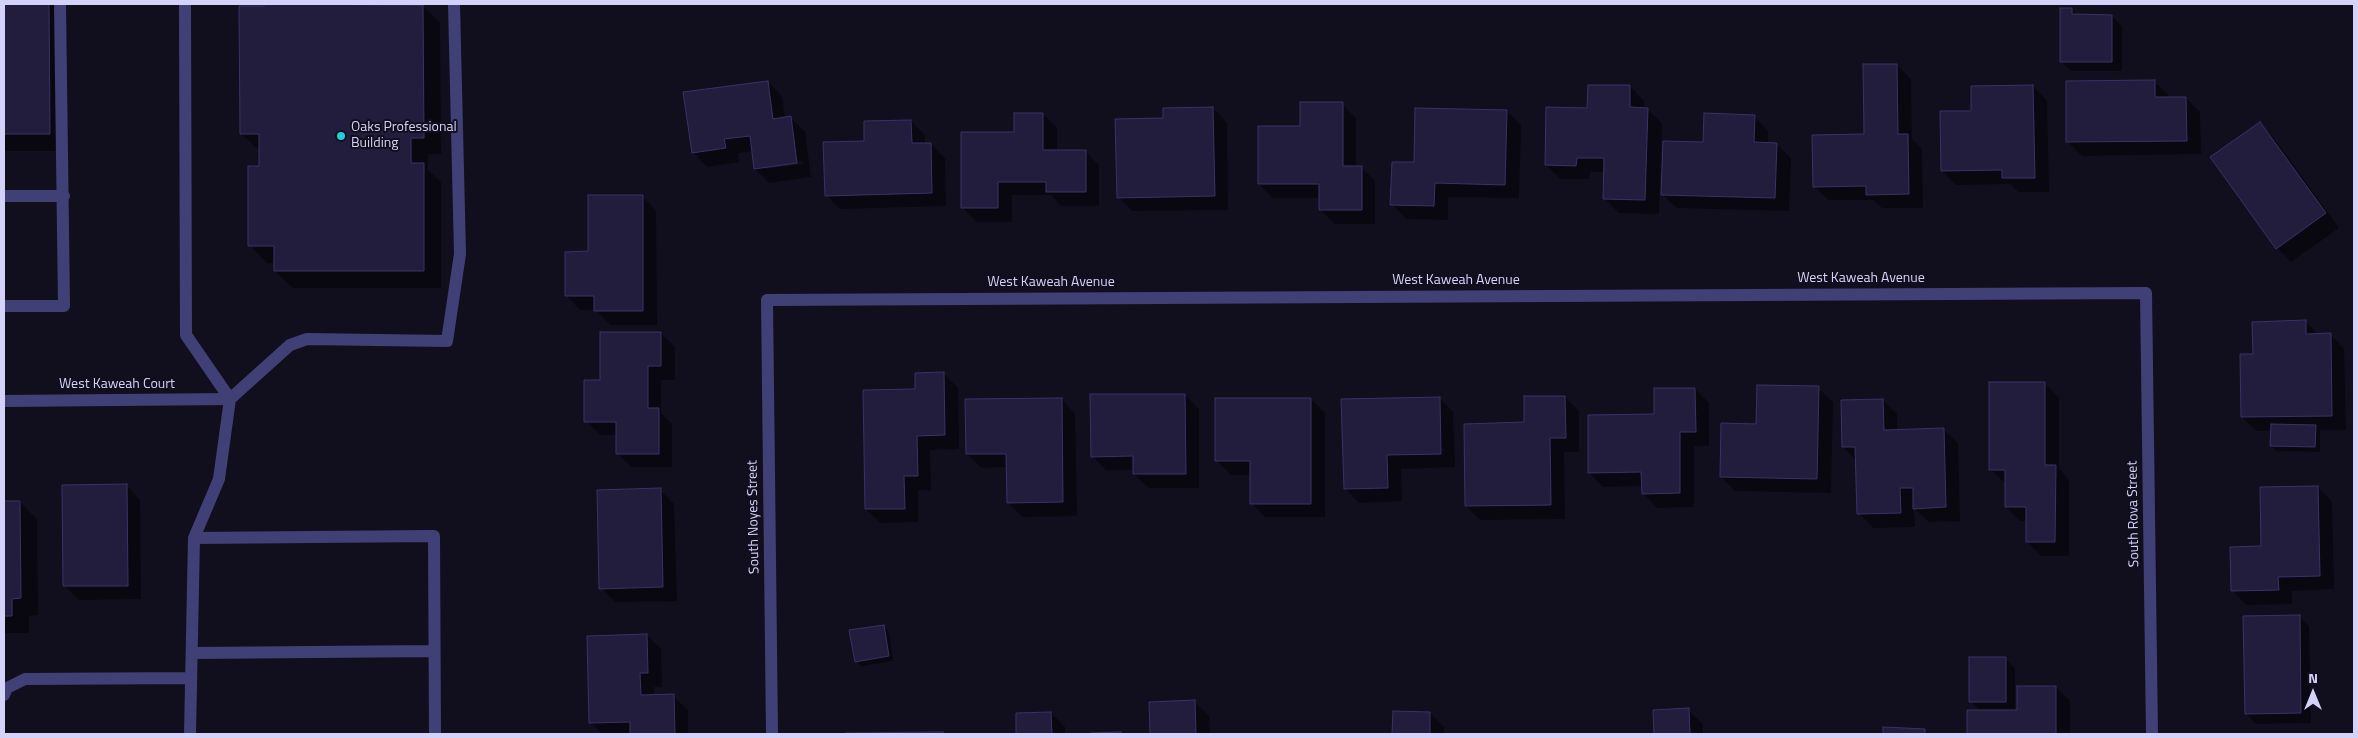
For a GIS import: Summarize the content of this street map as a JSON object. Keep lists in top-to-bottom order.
{
  "streets": {
    "street": [
      "West Kaweah Avenue",
      "West Kaweah Court",
      "South Rova Street",
      "South Noyes Street"
    ]
  },
  "crossings": [
    ["West Kaweah Avenue", "South Rova Street"],
    ["West Kaweah Avenue", "South Noyes Street"]
  ],
  "places": ["Oaks Professional Building"],
  "north": "top"
}
